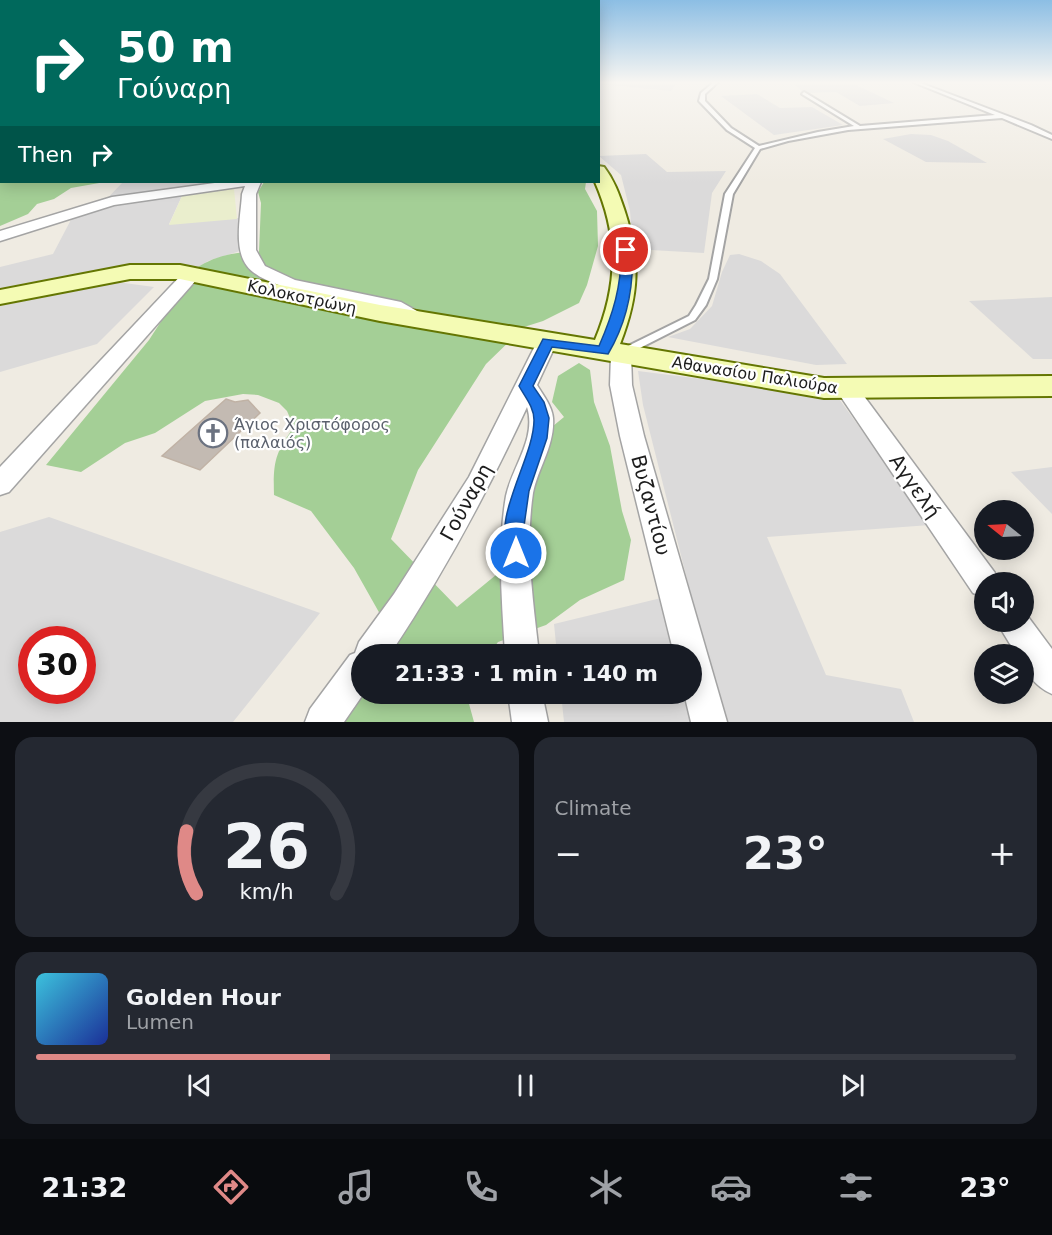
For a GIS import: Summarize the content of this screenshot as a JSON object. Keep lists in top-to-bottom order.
{
  "streets": {
    "street": [
      "Κολοκοτρώνη",
      "Αθανασίου Παλιούρα",
      "Αγγελή",
      "Γούναρη",
      "Βυζαντίου"
    ]
  },
  "crossings": [
    ["Κολοκοτρώνη", "Αθανασίου Παλιούρα"],
    ["Κολοκοτρώνη", "Γούναρη"],
    ["Κολοκοτρώνη", "Βυζαντίου"],
    ["Αθανασίου Παλιούρα", "Αγγελή"],
    ["Αθανασίου Παλιούρα", "Βυζαντίου"]
  ],
  "places": {
    "church": ["Άγιος Χριστόφορος (παλαιός)"]
  },
  "north": "left",
  "page": {
    "turn": ["50 m", "Γούναρη"],
    "then": "Then",
    "limit": "30",
    "trip": "21:33 · 1 min · 140 m",
    "tile": "Climate",
    "heat": ["−", "23°", "+"],
    "song": ["Golden Hour", "Lumen"],
    "tabs": ["21:32", "23°"],
    "gauge": ["26", "km/h"]
  }
}
